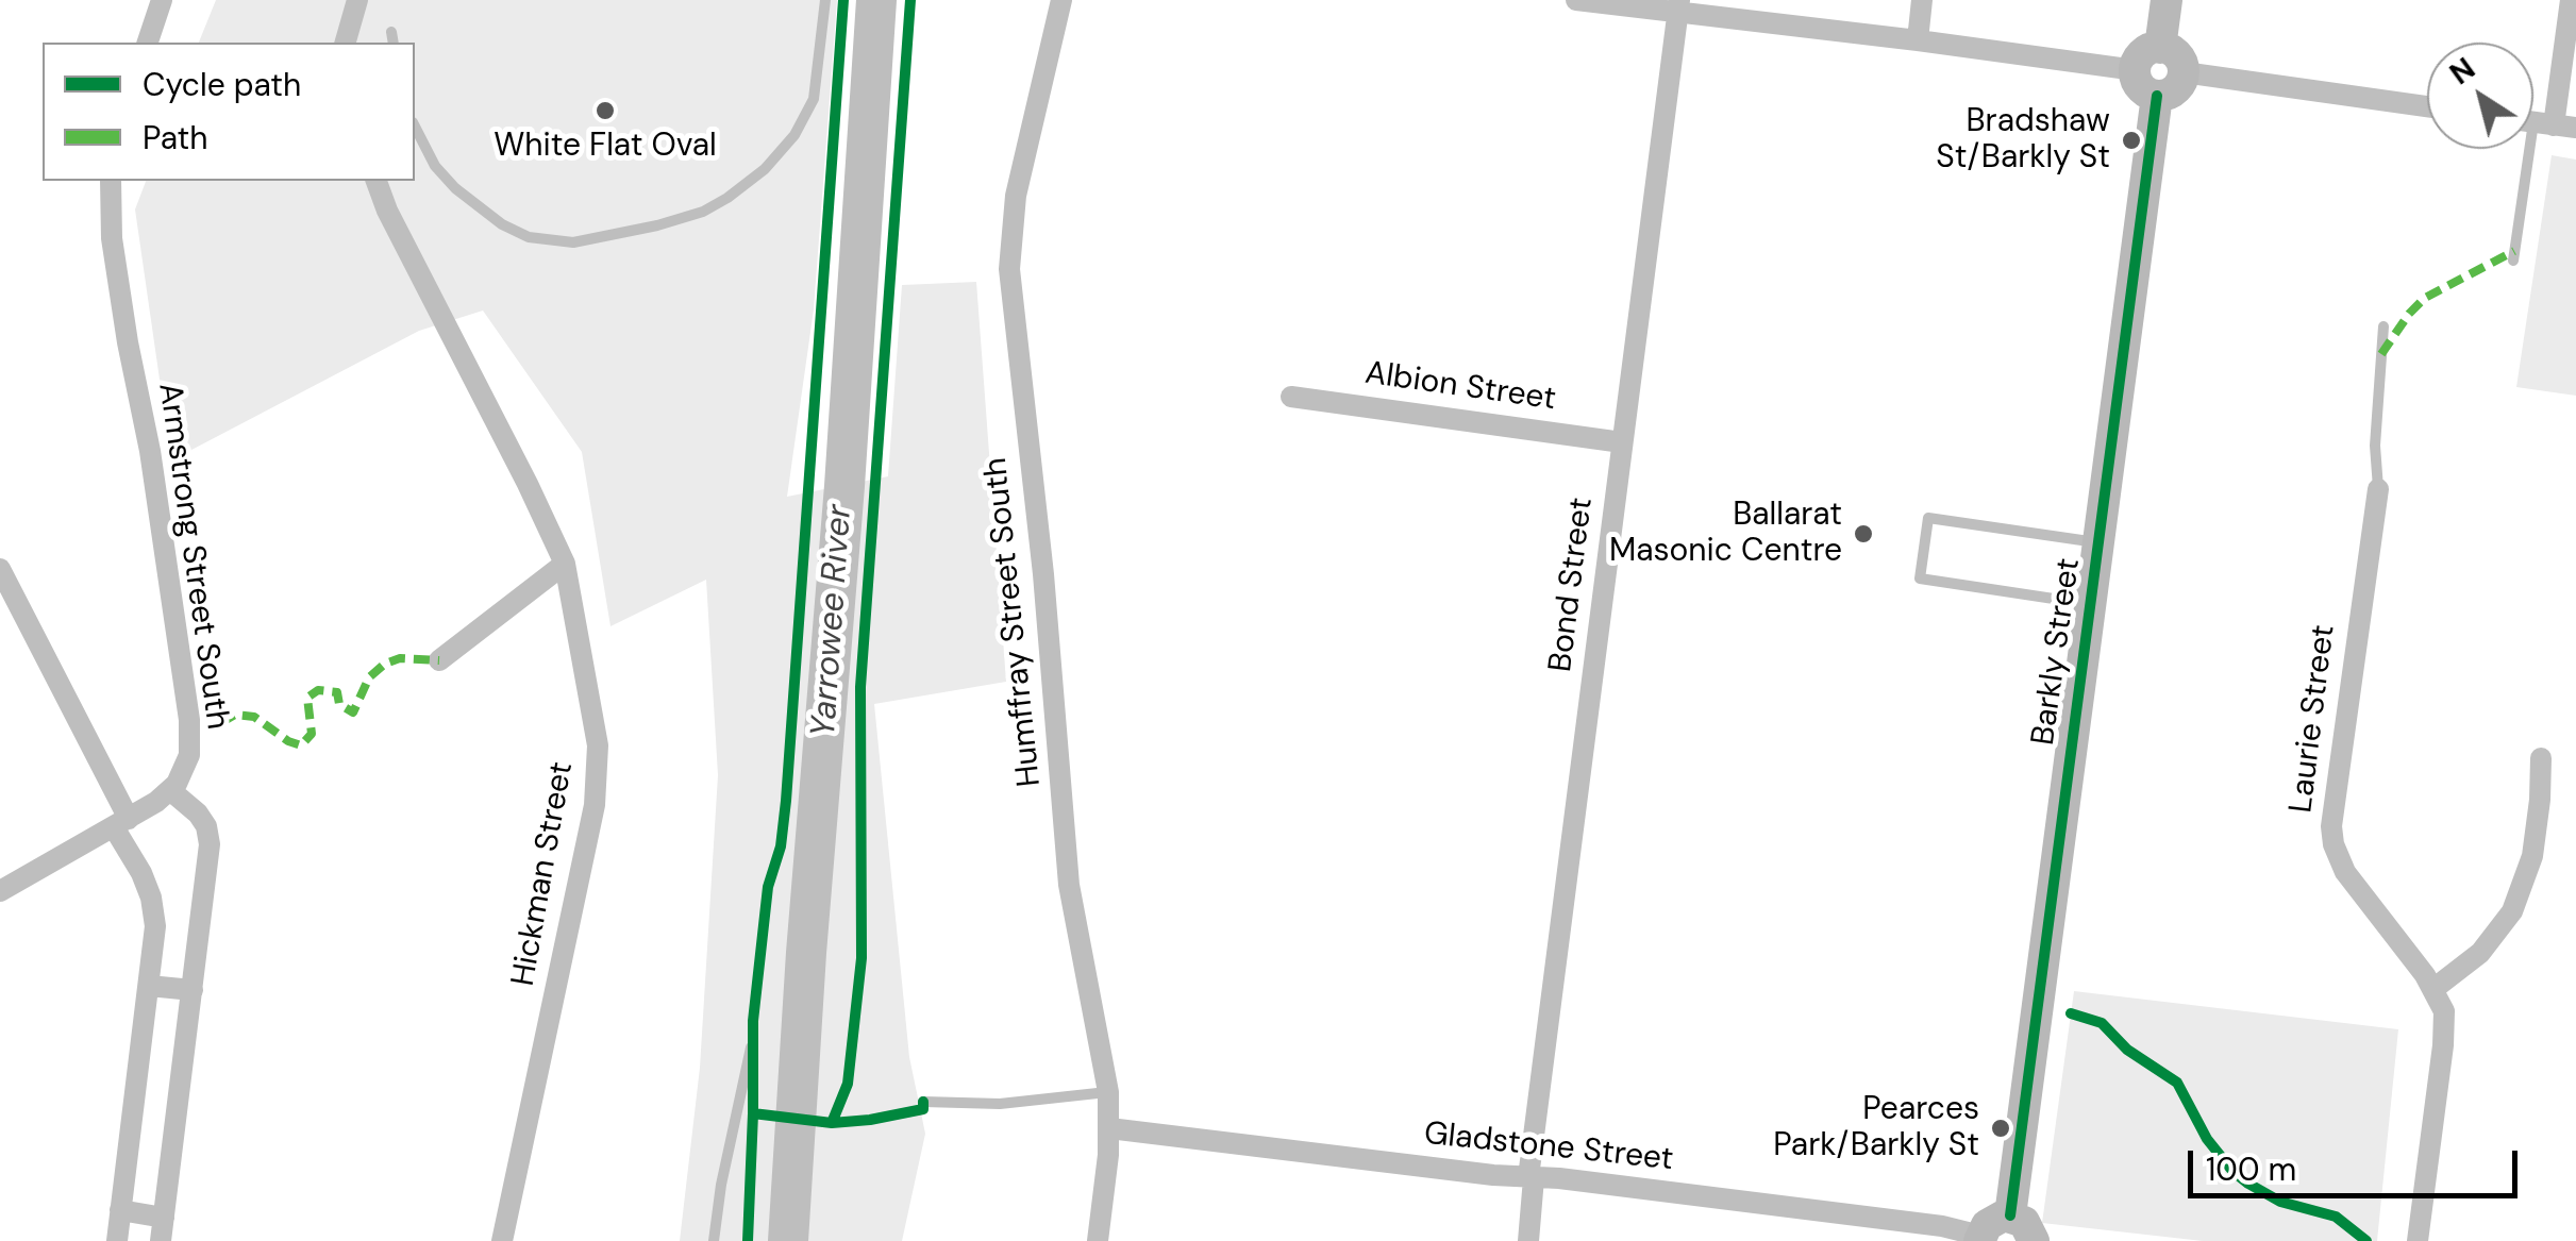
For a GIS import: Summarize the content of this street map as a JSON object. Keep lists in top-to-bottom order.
{
  "streets": {
    "main road": ["Barkly Street"],
    "street": [
      "Albion Street",
      "Armstrong Street South",
      "Bond Street",
      "Humffray Street South",
      "Laurie Street",
      "Hickman Street",
      "Gladstone Street"
    ]
  },
  "crossings": [
    ["Albion Street", "Bond Street"],
    ["Bond Street", "Gladstone Street"],
    ["Humffray Street South", "Gladstone Street"]
  ],
  "water": ["Yarrowee River"],
  "places": [
    "White Flat Oval",
    "Bradshaw St/Barkly St",
    "Ballarat Masonic Centre",
    "Pearces Park/Barkly St"
  ],
  "legend": ["Cycle path", "Path"],
  "scale_bar": "100 m",
  "north": "top left"
}
